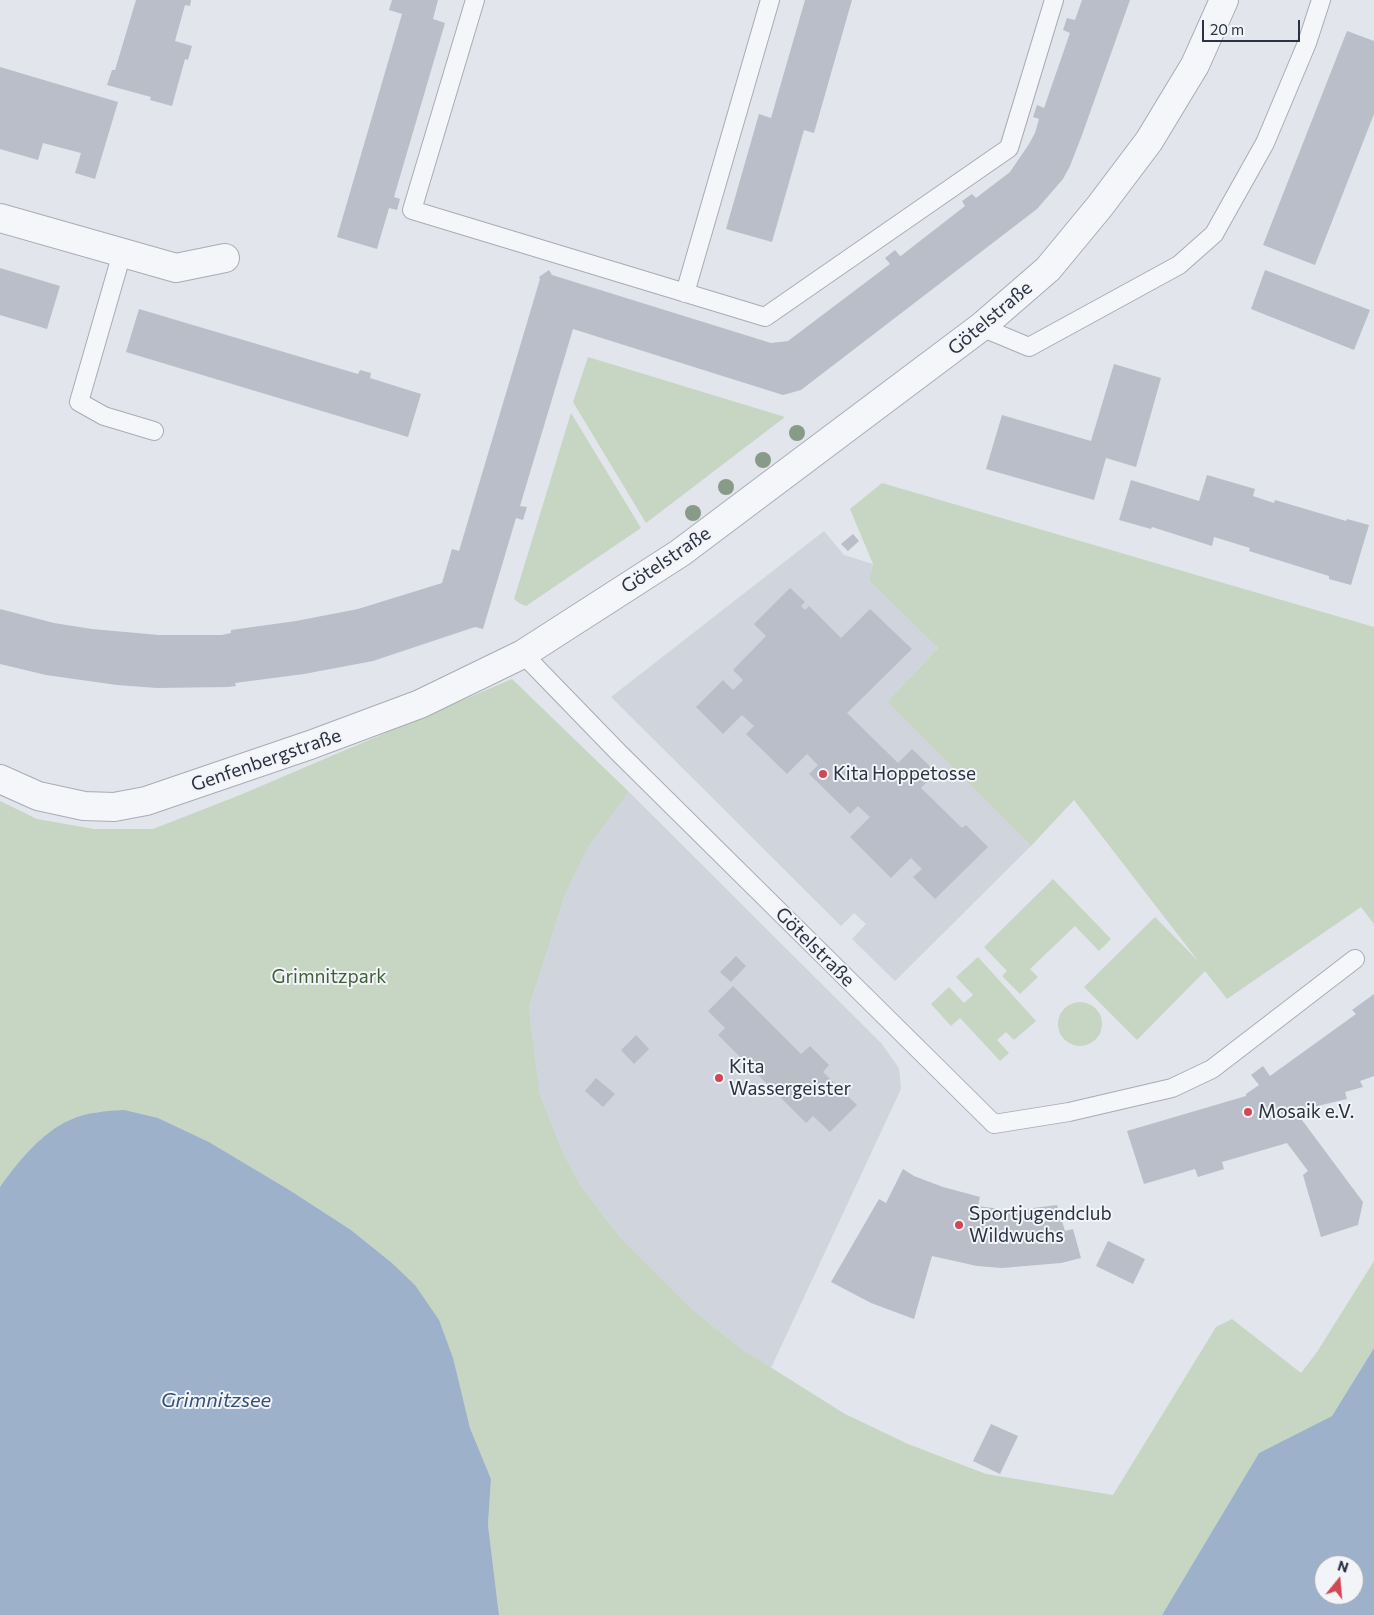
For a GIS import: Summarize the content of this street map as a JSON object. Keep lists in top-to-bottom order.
{
  "streets": {
    "street": ["Götelstraße", "Genfenbergstraße"]
  },
  "crossings": [
    ["Götelstraße", "Genfenbergstraße"]
  ],
  "water": ["Grimnitzsee"],
  "parks": ["Grimnitzpark"],
  "places": [
    "Kita Hoppetosse",
    "Kita Wassergeister",
    "Mosaik e.V.",
    "Sportjugendclub Wildwuchs"
  ],
  "scale_bar": "20 m",
  "north": "top"
}
